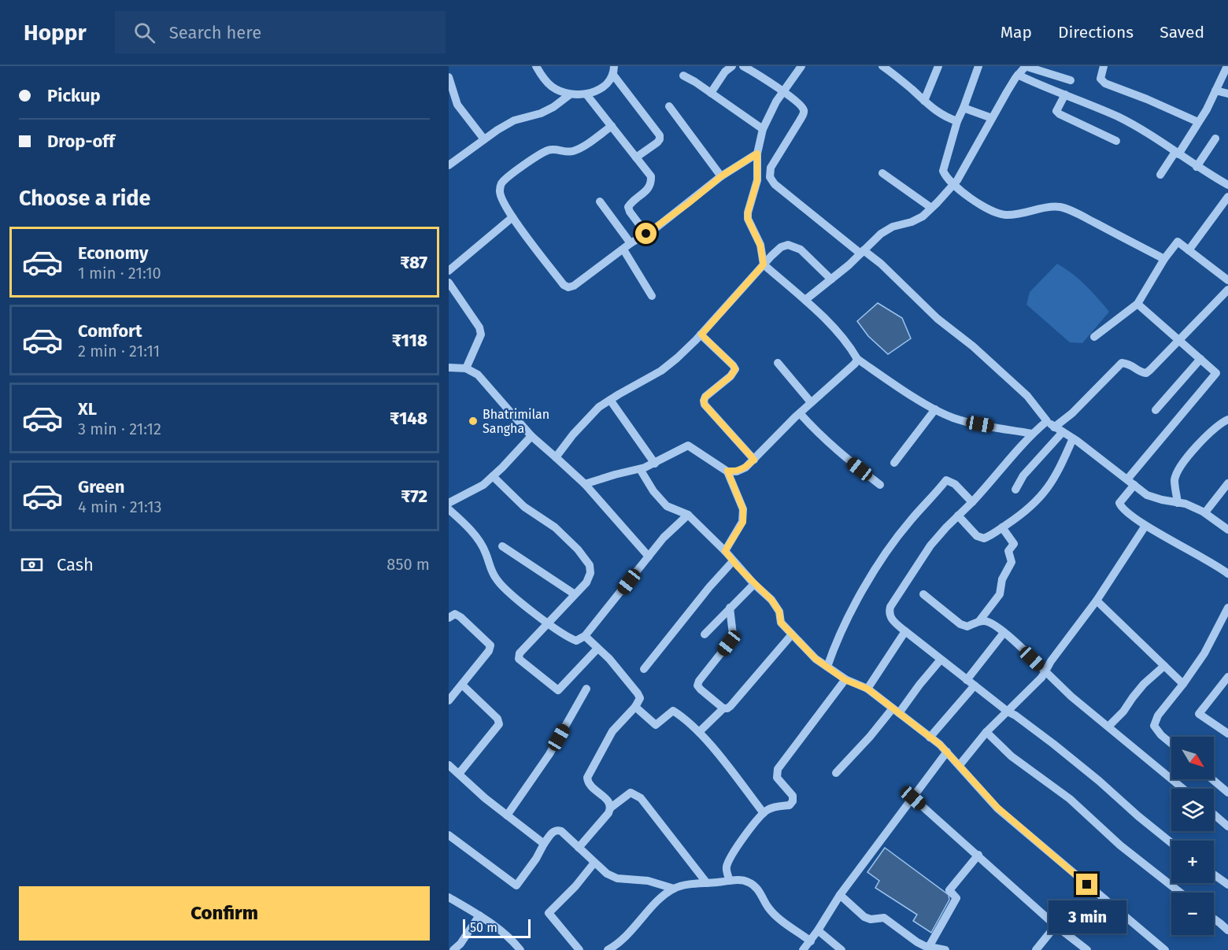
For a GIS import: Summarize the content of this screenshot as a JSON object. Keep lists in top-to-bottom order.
{
  "places": ["Bhatrimilan Sangha"],
  "scale_bar": "50 m",
  "north": "bottom right",
  "page": {
    "header": "Hoppr",
    "search": "Search here",
    "nav": ["Map", "Directions", "Saved"],
    "banner": ["Pickup", "Drop-off"],
    "heading": "Choose a ride",
    "list": [
      {
        "name": "Economy",
        "note": "1 min · 21:10",
        "value": "₹87"
      },
      {
        "name": "Comfort",
        "note": "2 min · 21:11",
        "value": "₹118"
      },
      {
        "name": "XL",
        "note": "3 min · 21:12",
        "value": "₹148"
      },
      {
        "name": "Green",
        "note": "4 min · 21:13",
        "value": "₹72"
      }
    ],
    "pay": ["Cash", "850 m"],
    "map_buttons": ["+", "−"],
    "buttons": "Confirm",
    "bubble": "3 min",
    "scale": "50 m"
  }
}
